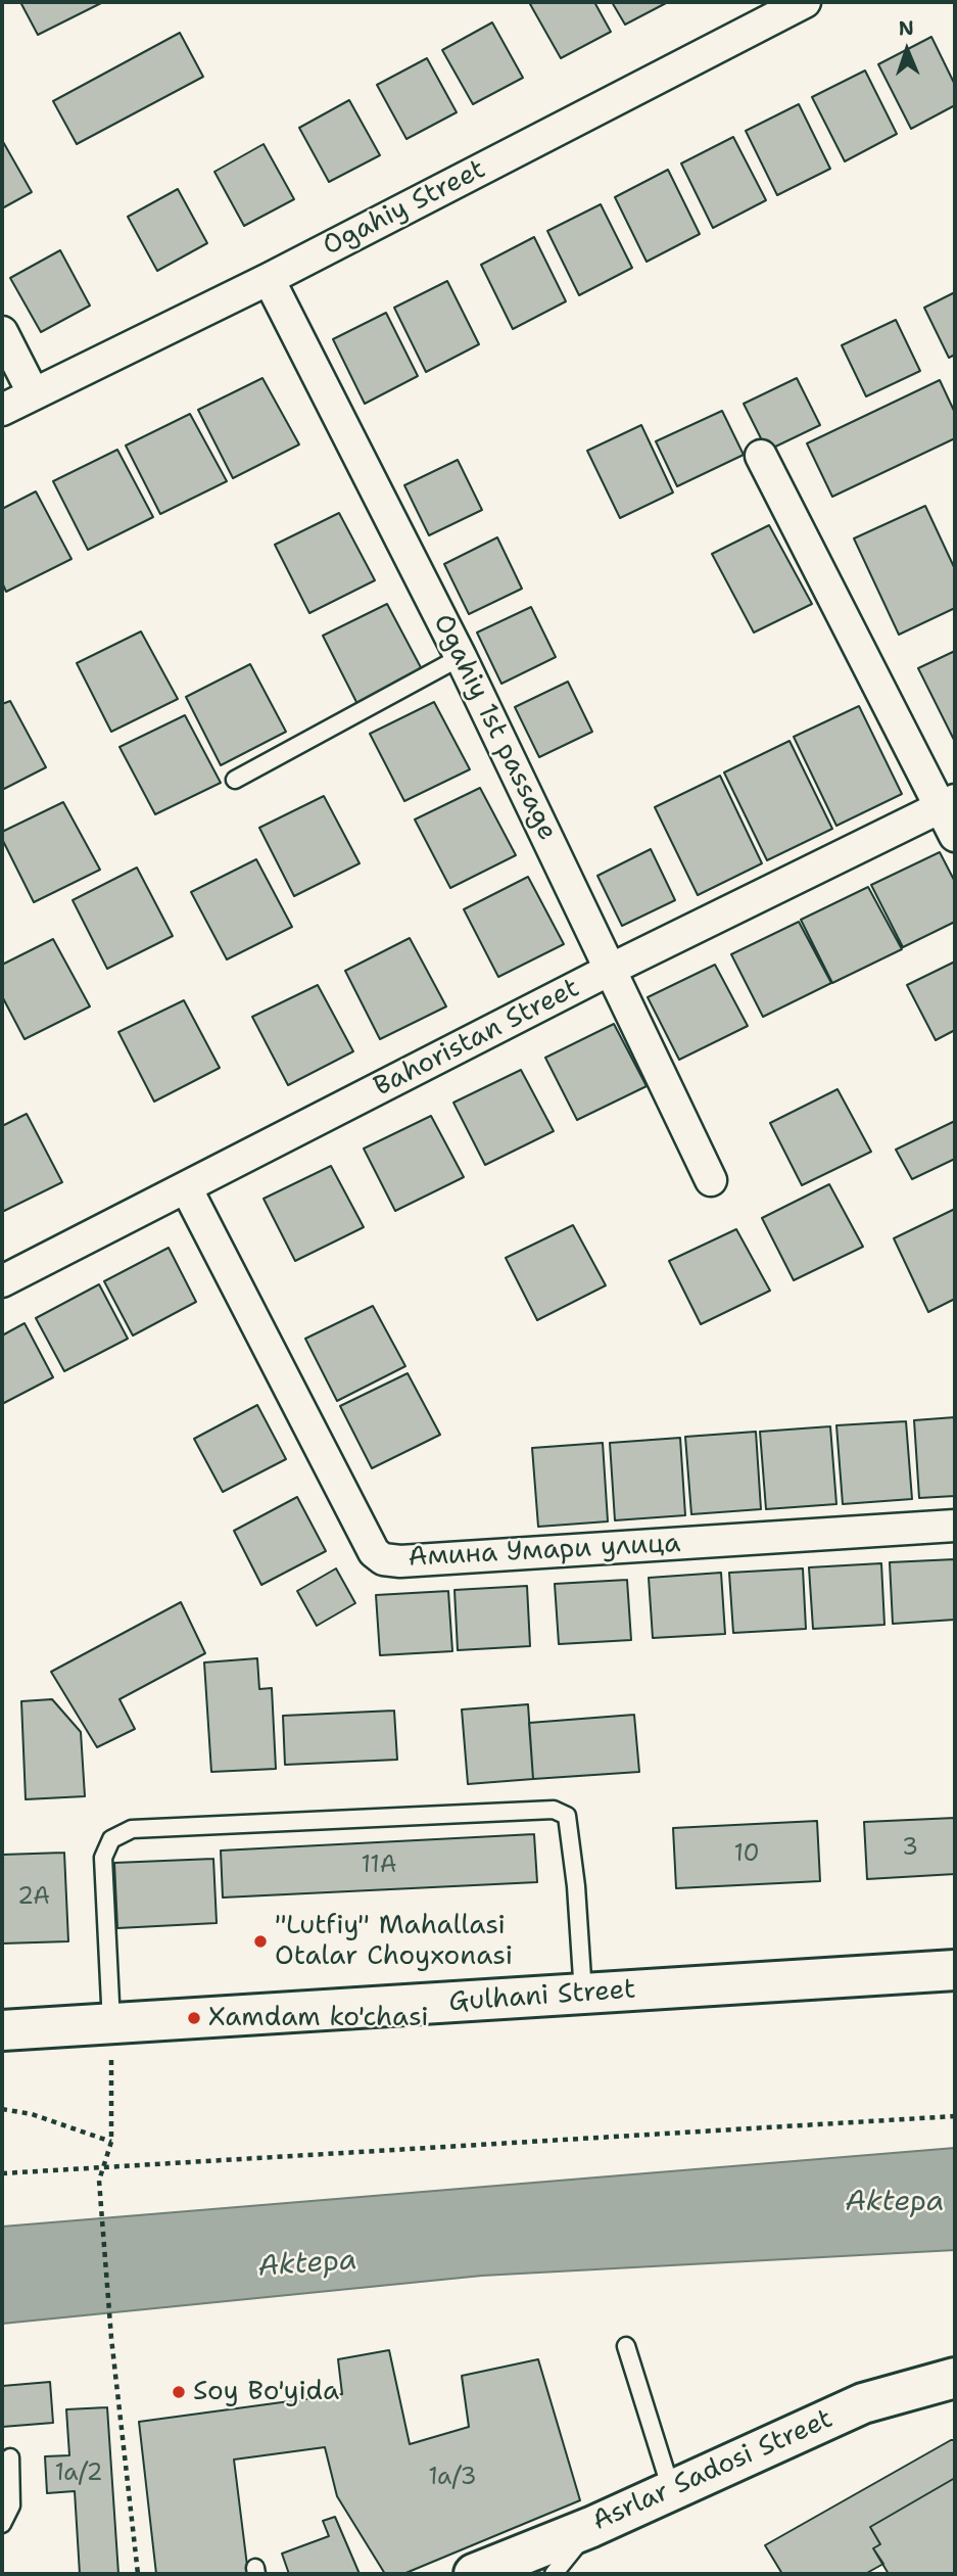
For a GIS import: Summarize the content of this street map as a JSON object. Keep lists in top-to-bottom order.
{
  "streets": {
    "street": [
      "Ogahiy Street",
      "Ogahiy 1st passage",
      "Bahoristan Street",
      "Амина Умари улица",
      "Gulhani Street",
      "Asrlar Sadosi Street"
    ]
  },
  "crossings": [
    ["Ogahiy Street", "Ogahiy 1st passage"],
    ["Ogahiy 1st passage", "Bahoristan Street"],
    ["Bahoristan Street", "Амина Умари улица"]
  ],
  "water": ["Aktepa"],
  "places": ["\"Lutfiy\" Mahallasi Otalar Choyxonasi", "Xamdam ko'chasi", "Soy Bo'yida"],
  "house_numbers": [
    "3",
    "10",
    "11А",
    "2A",
    "1a/2",
    "1a/3"
  ],
  "north": "top"
}
